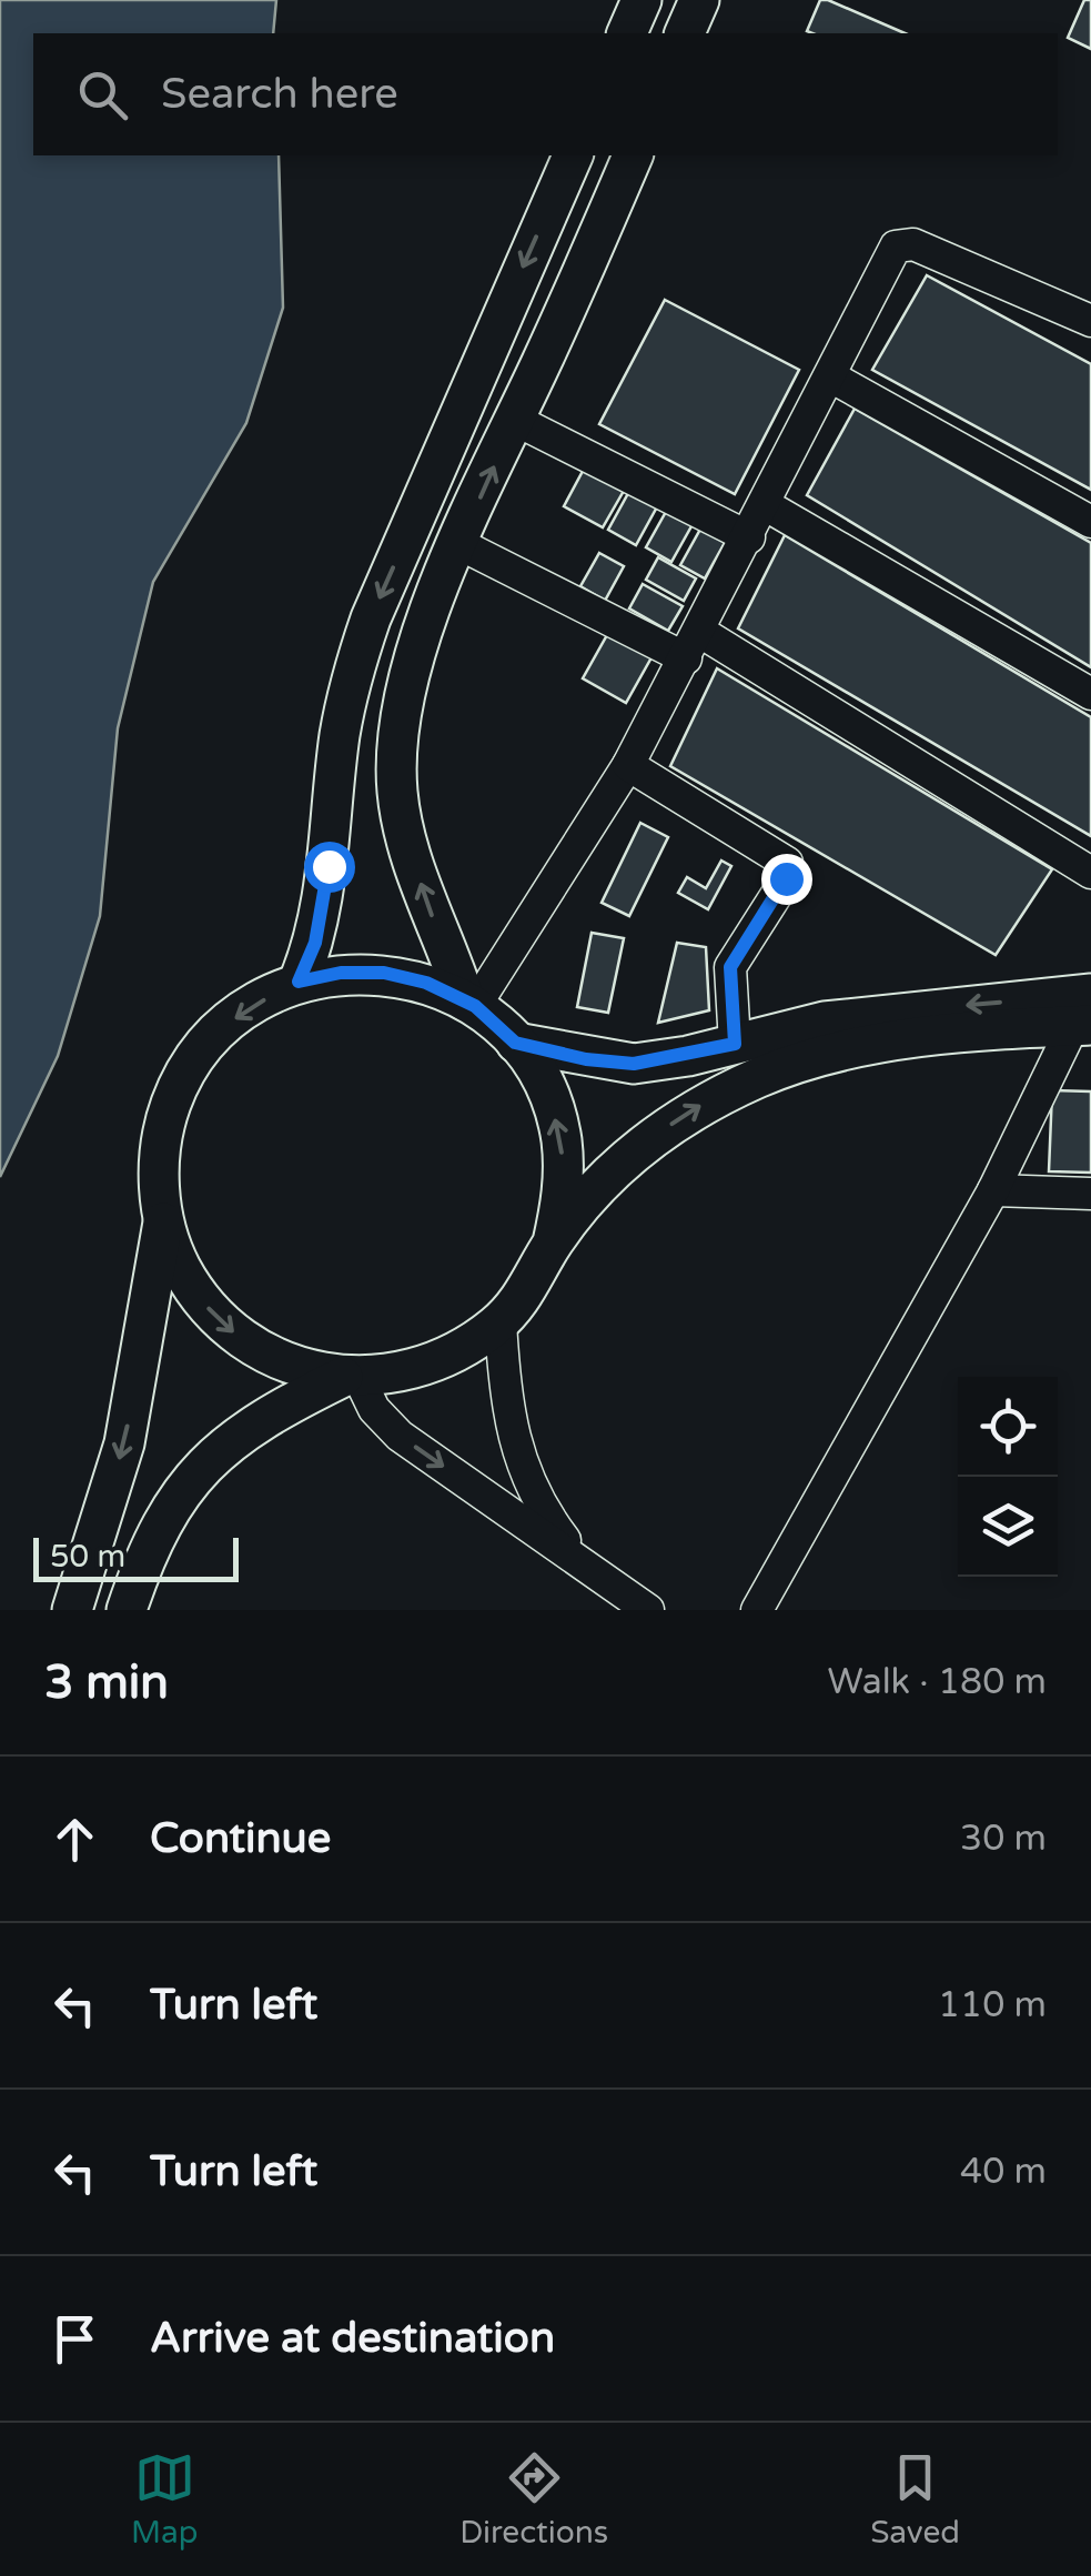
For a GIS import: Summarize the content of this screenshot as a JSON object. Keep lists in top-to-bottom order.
{
  "scale_bar": "50 m",
  "page": {
    "search": "Search here",
    "scale": "50 m",
    "heading": ["3 min", "Walk · 180 m"],
    "list": [
      ["Continue", "30 m"],
      ["Turn left", "110 m"],
      ["Turn left", "40 m"],
      "Arrive at destination"
    ],
    "nav": ["Map", "Directions", "Saved"]
  }
}
